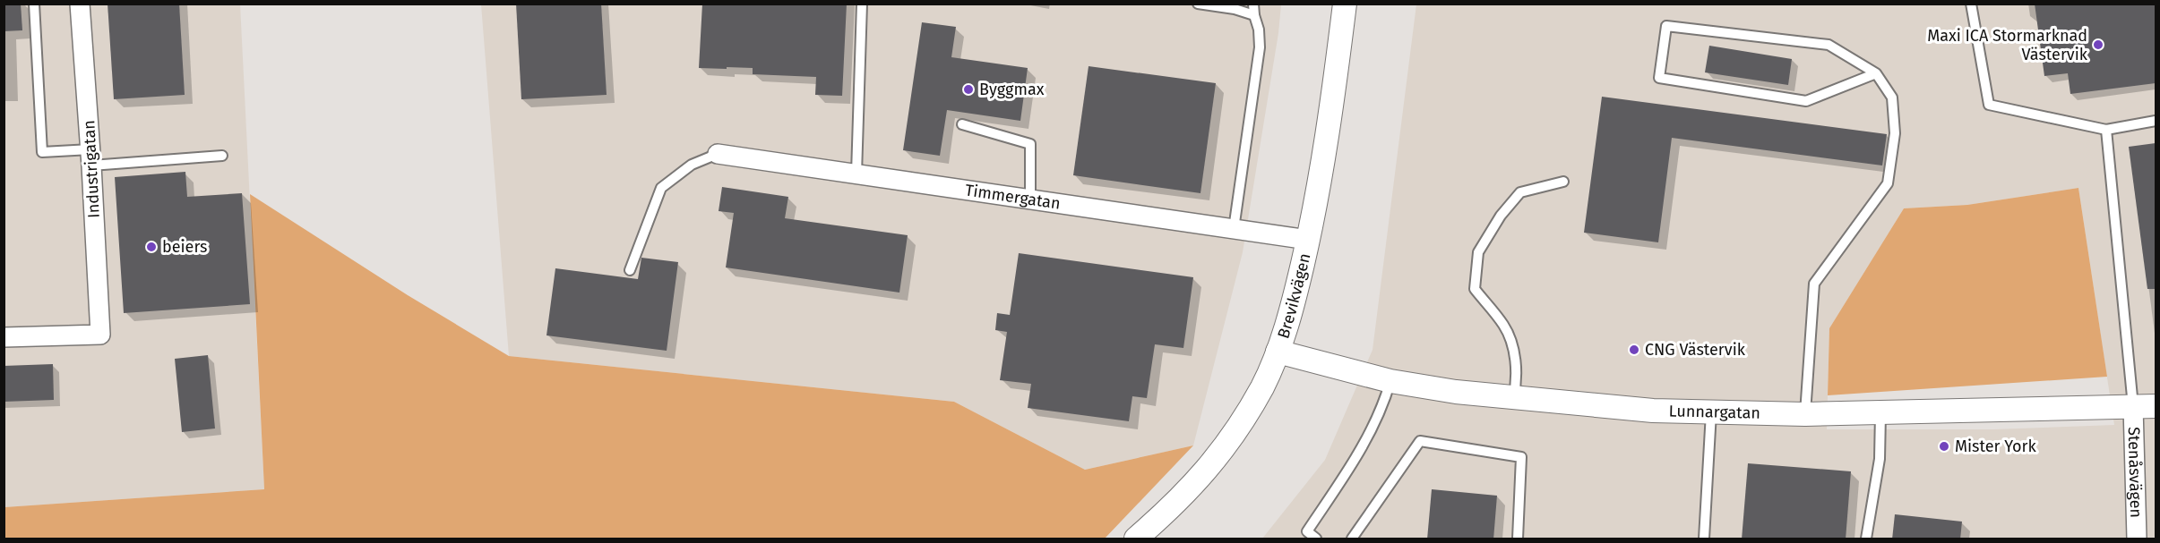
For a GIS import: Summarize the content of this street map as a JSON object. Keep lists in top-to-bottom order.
{
  "streets": {
    "street": [
      "Industrigatan",
      "Timmergatan",
      "Brevikvägen",
      "Lunnargatan",
      "Stenåsvägen"
    ]
  },
  "crossings": [
    ["Timmergatan", "Brevikvägen"],
    ["Brevikvägen", "Lunnargatan"],
    ["Lunnargatan", "Stenåsvägen"]
  ],
  "places": [
    "Maxi ICA Stormarknad Västervik",
    "Byggmax",
    "beiers",
    "CNG Västervik",
    "Mister York"
  ]
}
